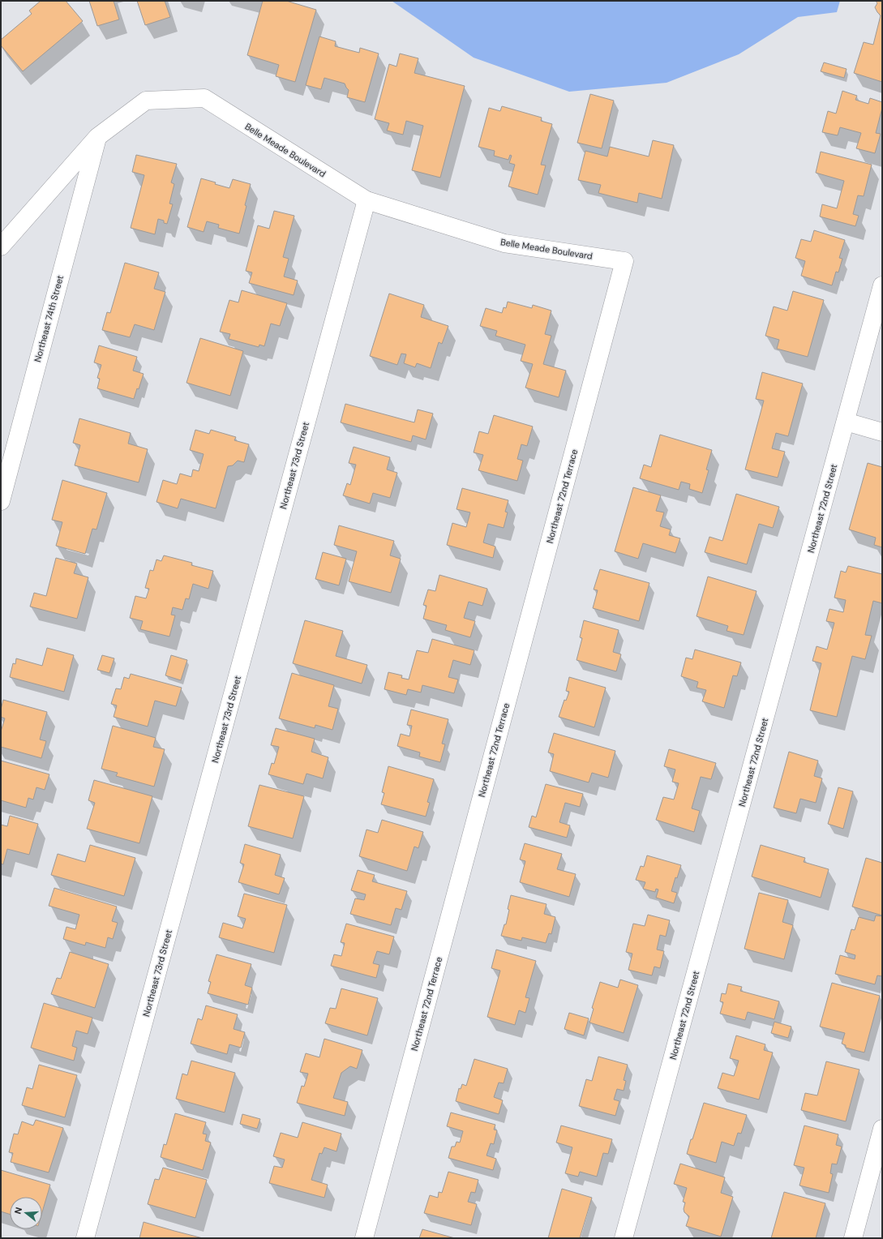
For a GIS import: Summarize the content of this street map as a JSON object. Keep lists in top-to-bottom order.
{
  "streets": {
    "street": [
      "Belle Meade Boulevard",
      "Northeast 74th Street",
      "Northeast 73rd Street",
      "Northeast 72nd Terrace",
      "Northeast 72nd Street"
    ]
  },
  "crossings": [
    ["Belle Meade Boulevard", "Northeast 74th Street"],
    ["Belle Meade Boulevard", "Northeast 73rd Street"],
    ["Belle Meade Boulevard", "Northeast 72nd Terrace"]
  ],
  "north": "left"
}
